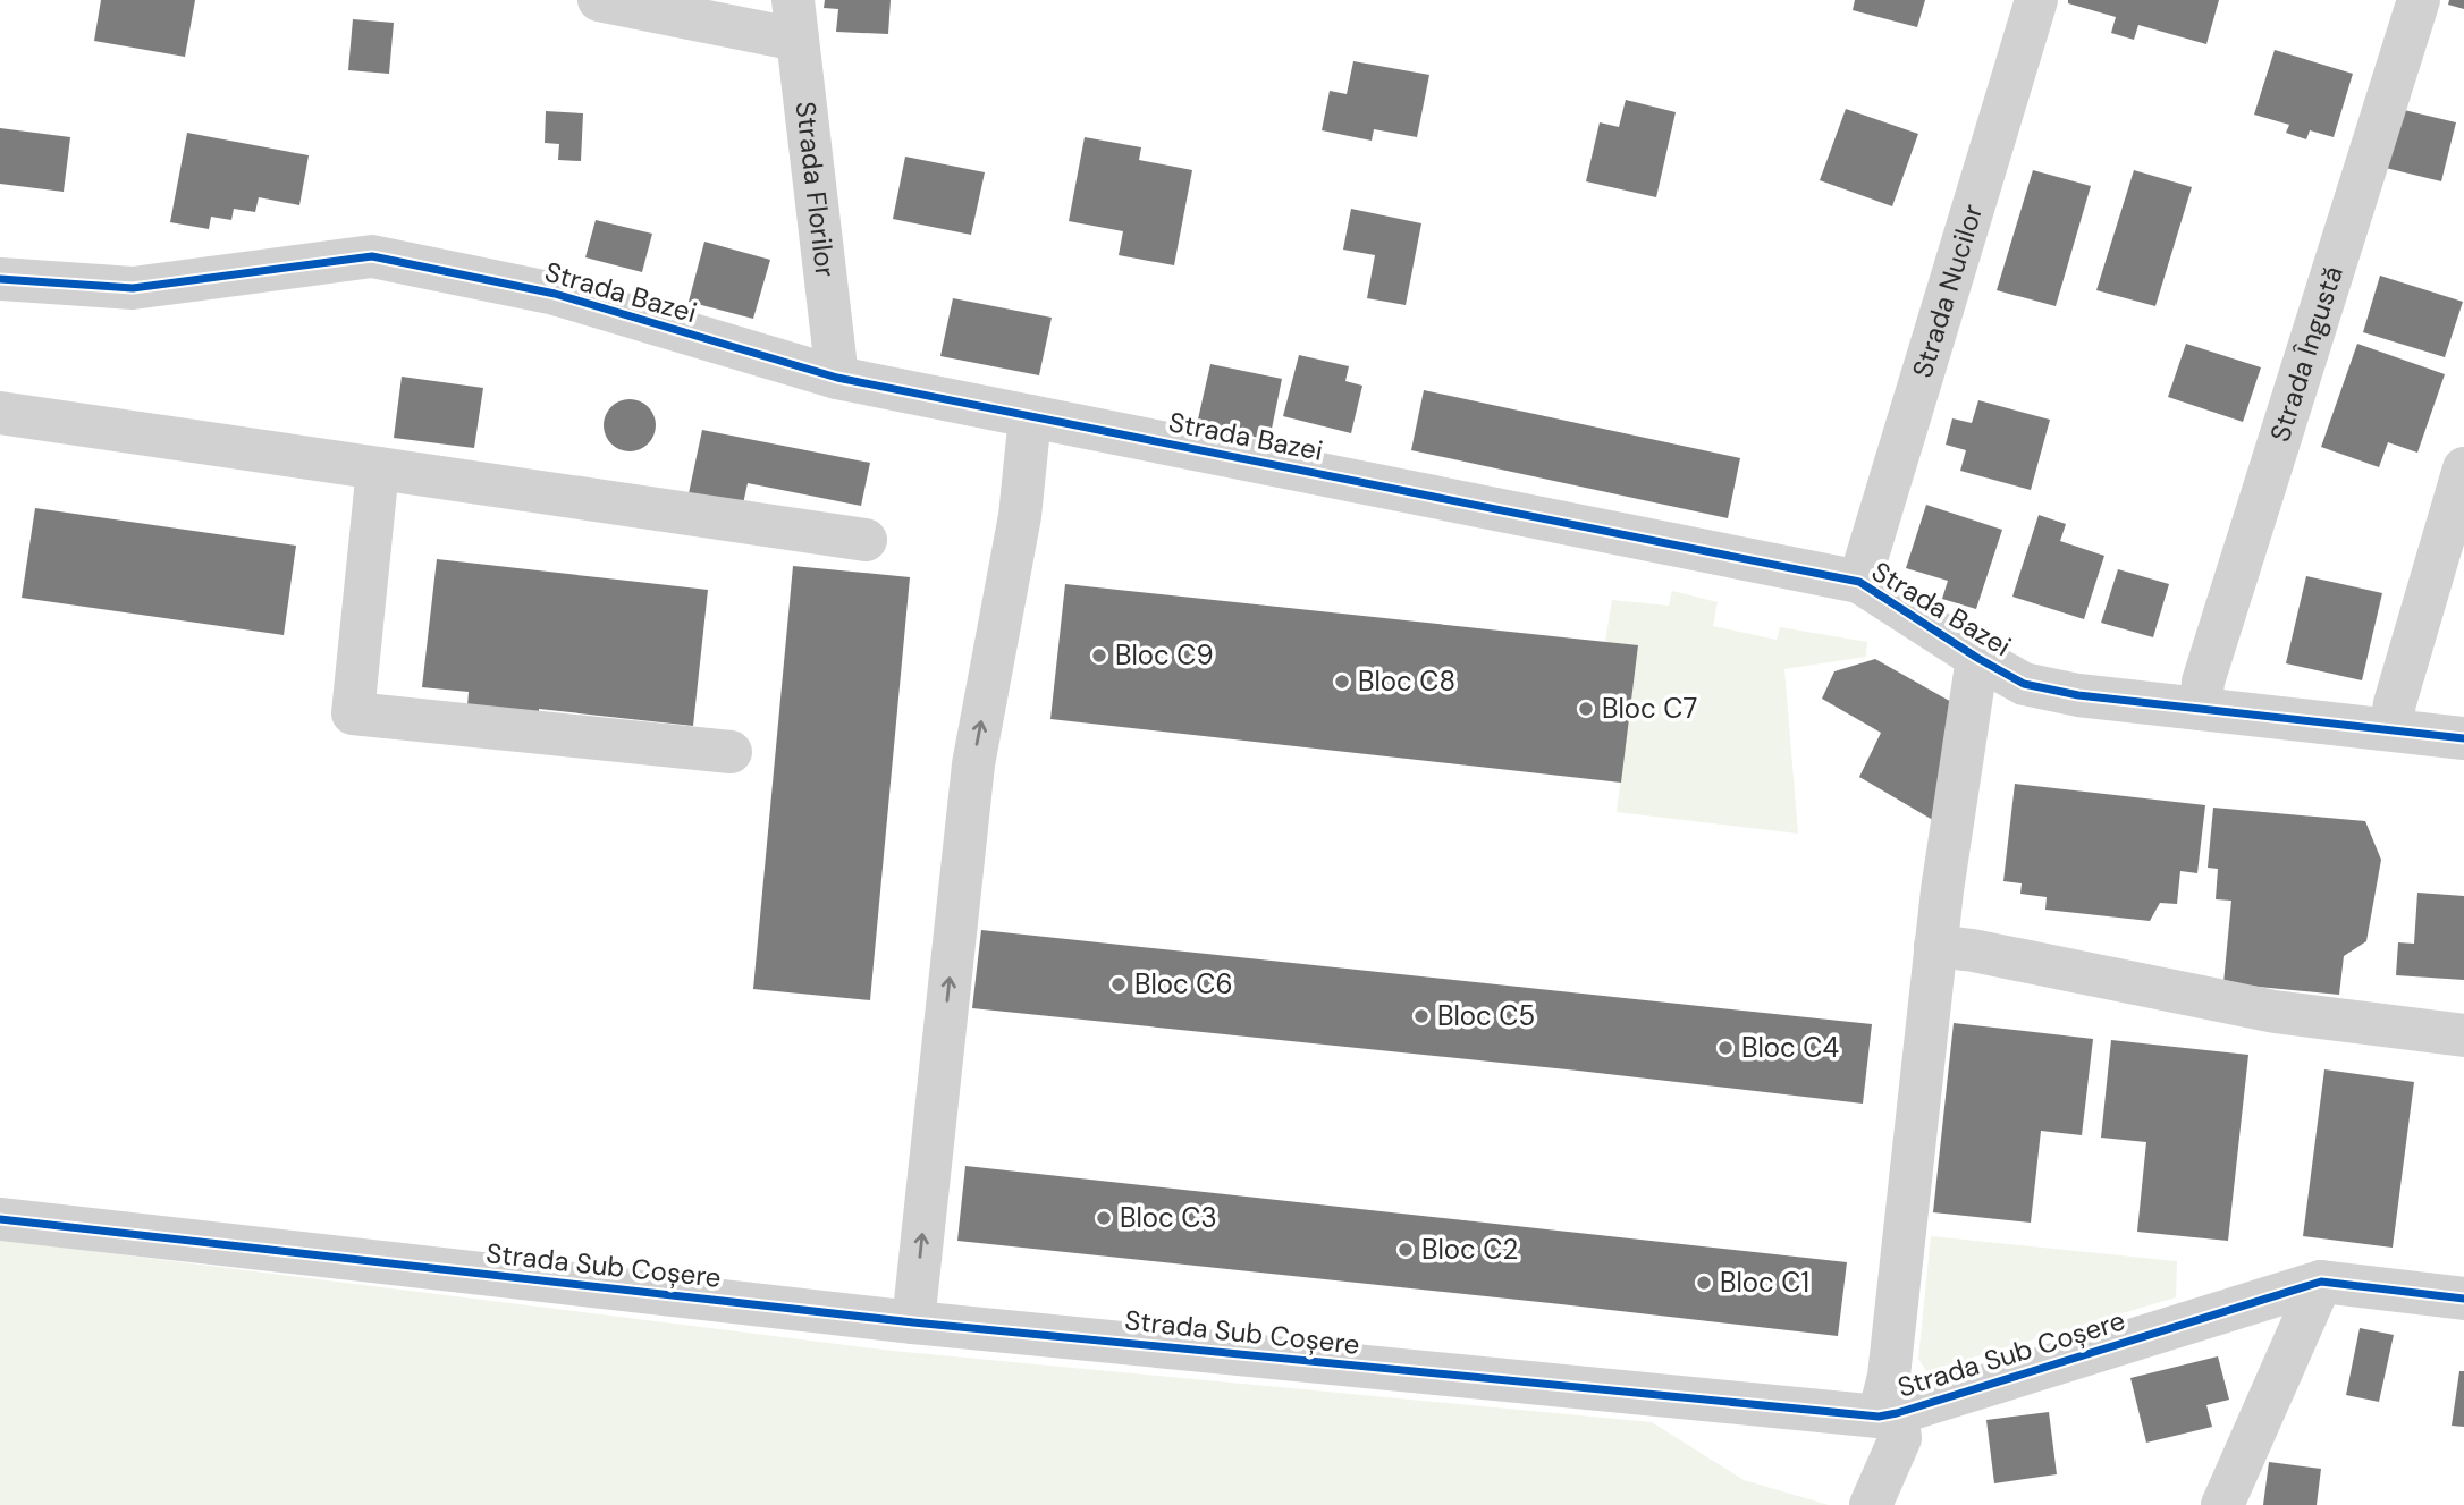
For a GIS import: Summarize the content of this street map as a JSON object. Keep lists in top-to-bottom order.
{
  "streets": {
    "street": [
      "Strada Florilor",
      "Strada Nucilor",
      "Strada Bazei",
      "Strada Îngustă",
      "Strada Sub Coșere"
    ]
  },
  "crossings": [
    ["Strada Florilor", "Strada Bazei"],
    ["Strada Nucilor", "Strada Bazei"],
    ["Strada Bazei", "Strada Îngustă"]
  ],
  "places": [
    "Bloc C9",
    "Bloc C8",
    "Bloc C7",
    "Bloc C6",
    "Bloc C5",
    "Bloc C4",
    "Bloc C3",
    "Bloc C2",
    "Bloc C1"
  ]
}
